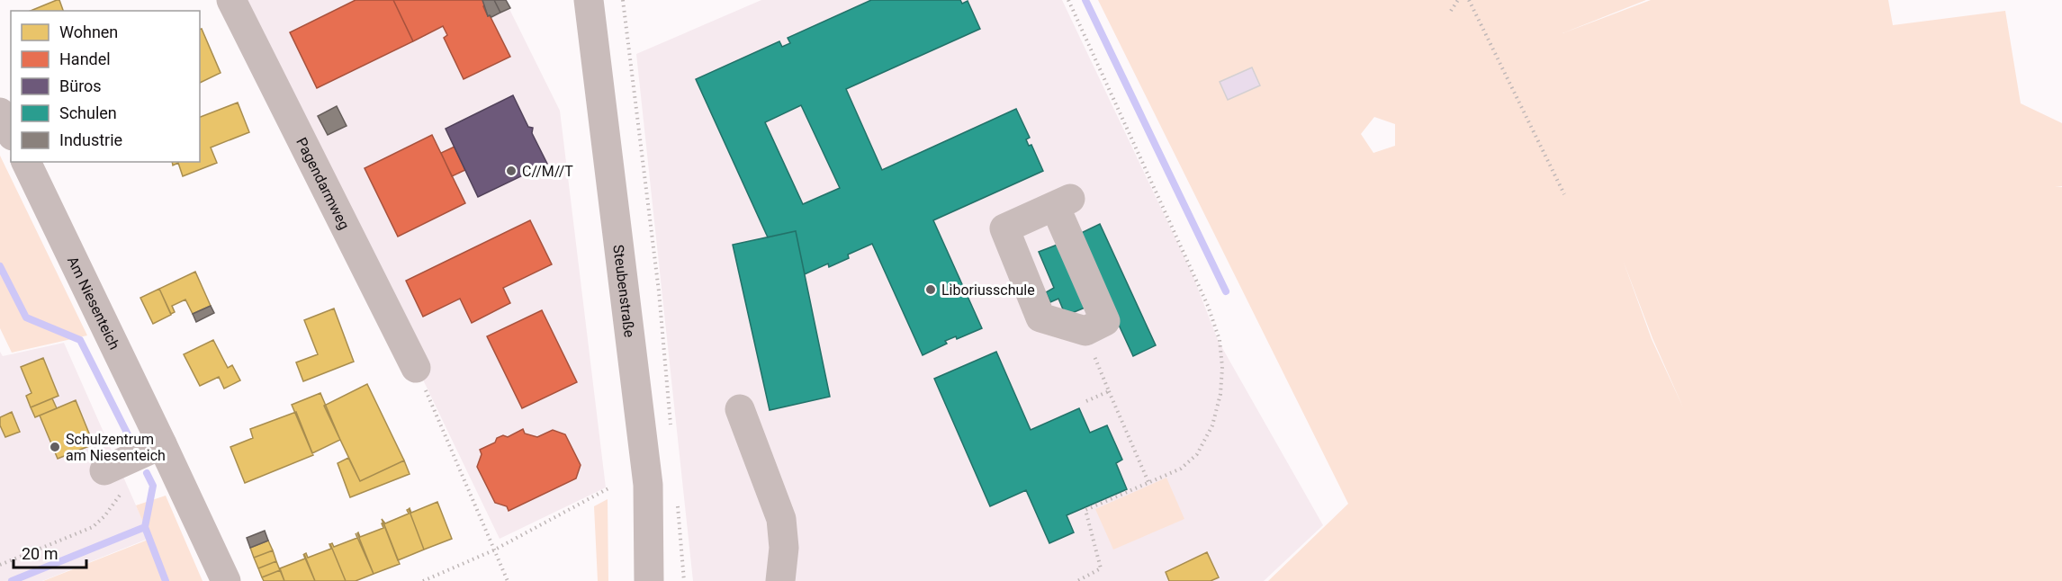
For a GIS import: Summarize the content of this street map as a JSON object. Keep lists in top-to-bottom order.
{
  "streets": {
    "street": ["Pagendarmweg", "Steubenstraße", "Am Niesenteich"]
  },
  "places": ["C//M//T", "Liboriusschule", "Schulzentrum am Niesenteich"],
  "legend": [
    "Wohnen",
    "Handel",
    "Büros",
    "Schulen",
    "Industrie"
  ],
  "scale_bar": "20 m"
}
